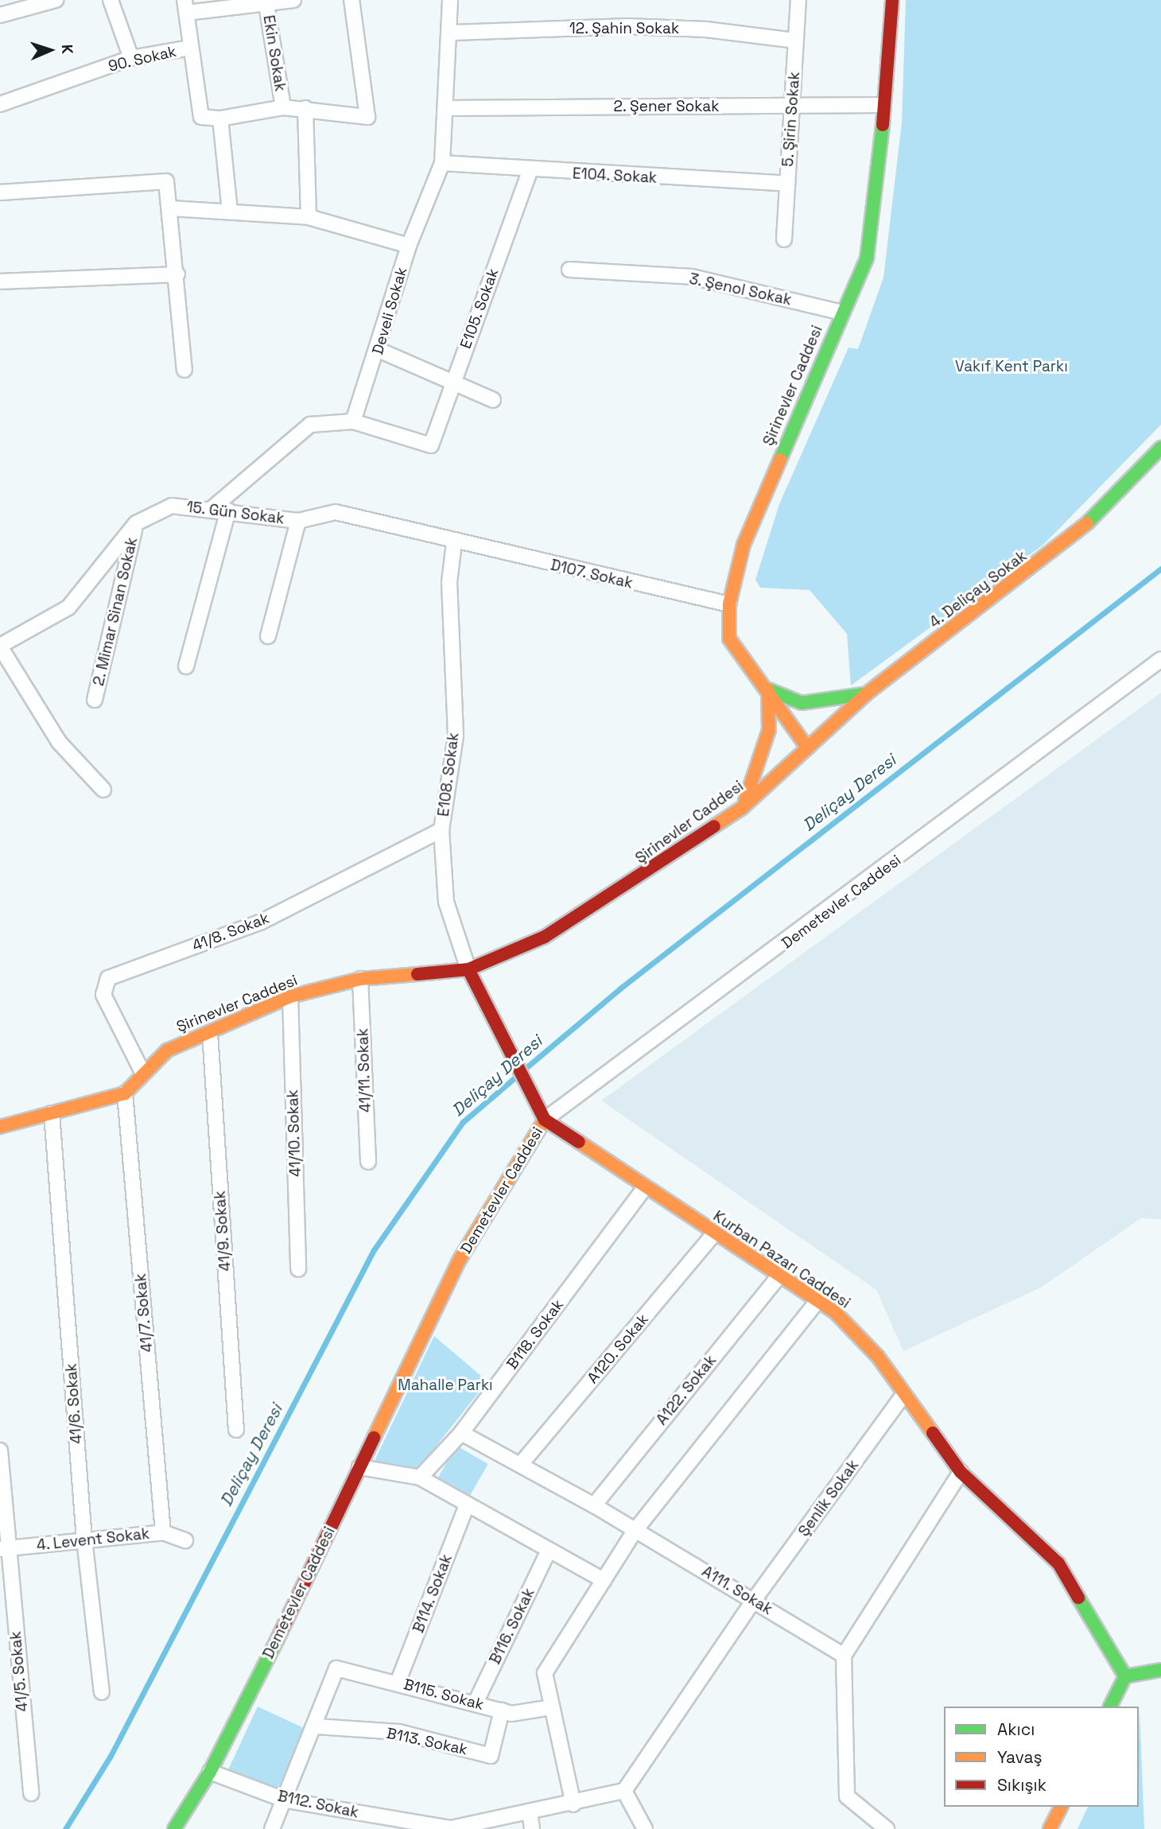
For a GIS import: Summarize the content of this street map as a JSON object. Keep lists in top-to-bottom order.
{
  "streets": {
    "main road": [
      "Şirinevler Caddesi",
      "4. Deliçay Sokak",
      "Demetevler Caddesi",
      "Kurban Pazarı Caddesi"
    ],
    "street": [
      "12. Şahin Sokak",
      "Ekin Sokak",
      "90. Sokak",
      "2. Şener Sokak",
      "5. Şirin Sokak",
      "E104. Sokak",
      "3. Şenol Sokak",
      "E105. Sokak",
      "Develi Sokak",
      "15. Gün Sokak",
      "D107. Sokak",
      "2. Mimar Sinan Sokak",
      "E108. Sokak",
      "41/8. Sokak",
      "41/11. Sokak",
      "41/10. Sokak",
      "41/9. Sokak",
      "41/7. Sokak",
      "B118. Sokak",
      "A120. Sokak",
      "A122. Sokak",
      "41/6. Sokak",
      "Şenlik Sokak",
      "4. Levent Sokak",
      "A111. Sokak",
      "B114. Sokak",
      "B116. Sokak",
      "41/5. Sokak",
      "B115. Sokak",
      "B113. Sokak",
      "B112. Sokak"
    ]
  },
  "crossings": [
    ["12. Şahin Sokak", "5. Şirin Sokak"],
    ["12. Şahin Sokak", "Develi Sokak"],
    ["2. Şener Sokak", "5. Şirin Sokak"],
    ["2. Şener Sokak", "Develi Sokak"],
    ["2. Şener Sokak", "Şirinevler Caddesi"],
    ["5. Şirin Sokak", "E104. Sokak"],
    ["E104. Sokak", "E105. Sokak"],
    ["E104. Sokak", "Develi Sokak"],
    ["3. Şenol Sokak", "Şirinevler Caddesi"],
    ["E105. Sokak", "Develi Sokak"],
    ["Şirinevler Caddesi", "D107. Sokak"],
    ["Şirinevler Caddesi", "4. Deliçay Sokak"],
    ["Şirinevler Caddesi", "E108. Sokak"],
    ["Şirinevler Caddesi", "41/8. Sokak"],
    ["Şirinevler Caddesi", "41/11. Sokak"],
    ["Şirinevler Caddesi", "41/10. Sokak"],
    ["Şirinevler Caddesi", "41/9. Sokak"],
    ["Şirinevler Caddesi", "Kurban Pazarı Caddesi"],
    ["Şirinevler Caddesi", "41/7. Sokak"],
    ["15. Gün Sokak", "D107. Sokak"],
    ["15. Gün Sokak", "2. Mimar Sinan Sokak"],
    ["15. Gün Sokak", "E108. Sokak"],
    ["D107. Sokak", "E108. Sokak"],
    ["E108. Sokak", "41/8. Sokak"],
    ["E108. Sokak", "Kurban Pazarı Caddesi"],
    ["Demetevler Caddesi", "Kurban Pazarı Caddesi"],
    ["Demetevler Caddesi", "B112. Sokak"],
    ["Kurban Pazarı Caddesi", "B118. Sokak"],
    ["Kurban Pazarı Caddesi", "A120. Sokak"],
    ["Kurban Pazarı Caddesi", "A122. Sokak"],
    ["Kurban Pazarı Caddesi", "Şenlik Sokak"],
    ["41/7. Sokak", "4. Levent Sokak"],
    ["B118. Sokak", "A111. Sokak"],
    ["A120. Sokak", "A111. Sokak"],
    ["A122. Sokak", "A111. Sokak"],
    ["41/6. Sokak", "4. Levent Sokak"],
    ["Şenlik Sokak", "A111. Sokak"],
    ["4. Levent Sokak", "41/5. Sokak"],
    ["B114. Sokak", "B115. Sokak"],
    ["B116. Sokak", "B115. Sokak"],
    ["B115. Sokak", "B113. Sokak"]
  ],
  "water": ["Deliçay Deresi"],
  "parks": ["Vakıf Kent Parkı", "Mahalle Parkı"],
  "legend": ["Akıcı", "Yavaş", "Sıkışık"],
  "north": "right"
}
